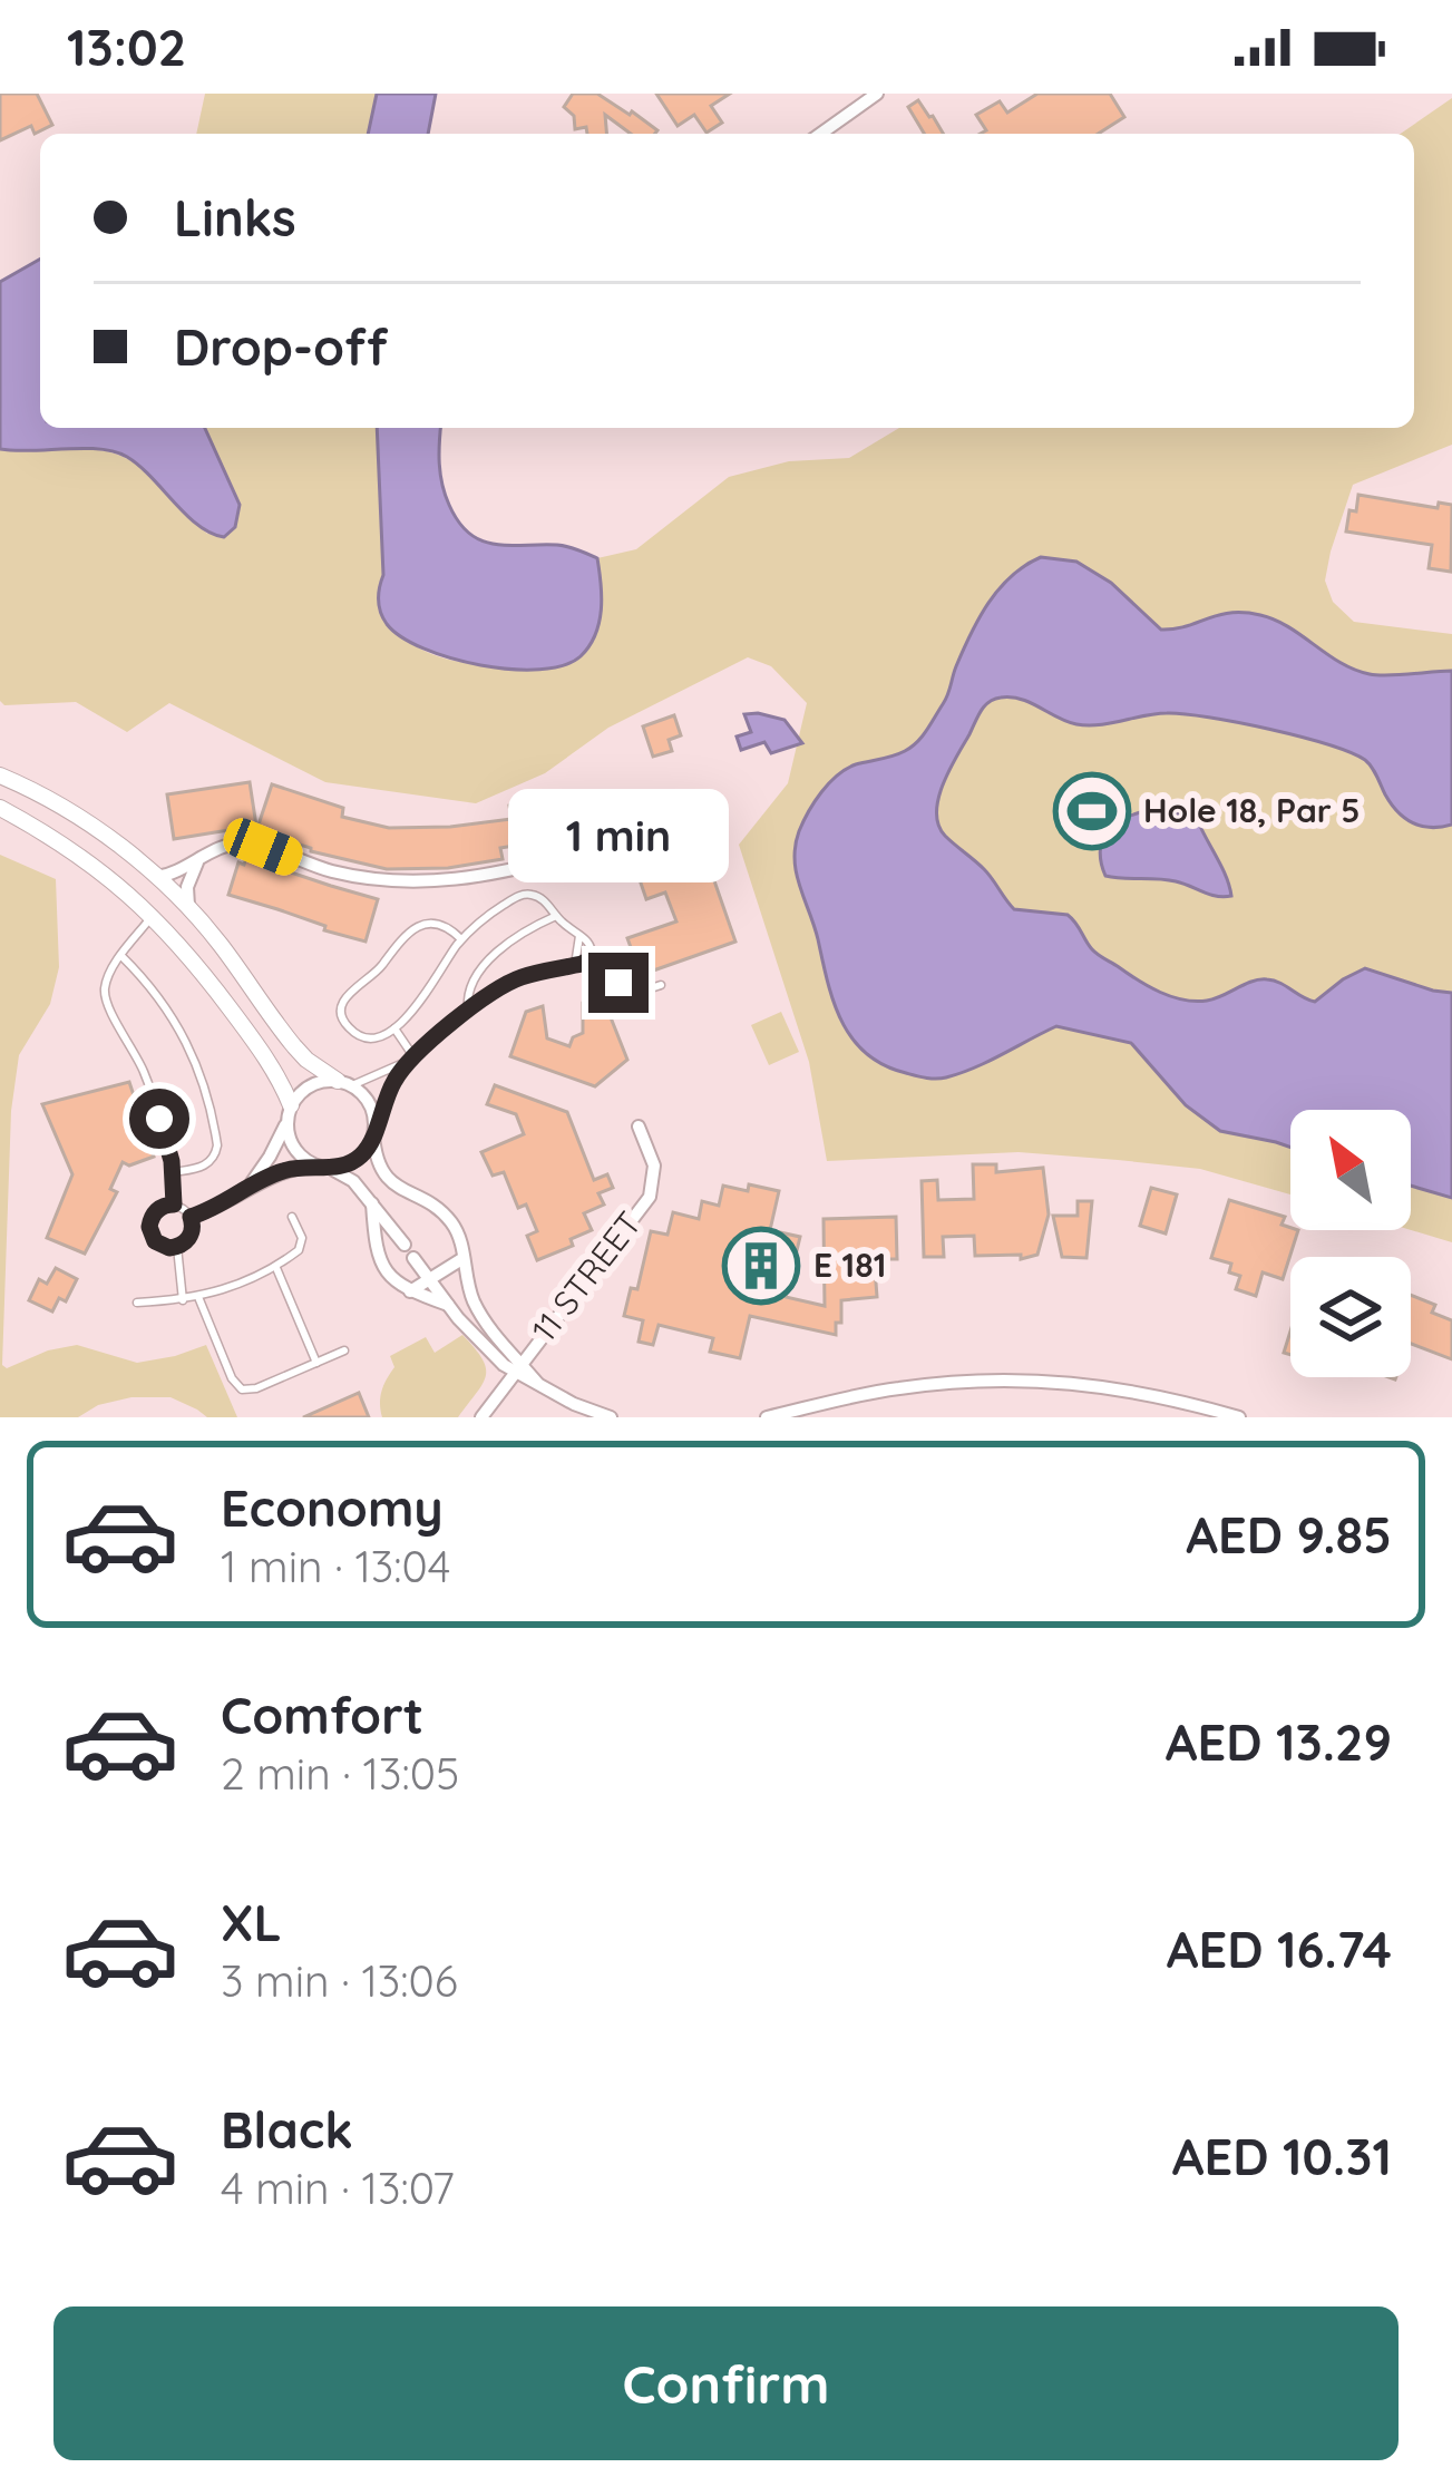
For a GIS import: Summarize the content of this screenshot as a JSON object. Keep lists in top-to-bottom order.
{
  "streets": {
    "street": ["11 STREET"]
  },
  "places": {
    "sports": ["Hole 18, Par 5"],
    "building": ["E 181"]
  },
  "north": "top left",
  "page": {
    "status": "13:02",
    "banner": ["Links", "Drop-off"],
    "bubble": "1 min",
    "list": [
      {
        "name": "Economy",
        "note": "1 min · 13:04",
        "value": "AED 9.85"
      },
      {
        "name": "Comfort",
        "note": "2 min · 13:05",
        "value": "AED 13.29"
      },
      {
        "name": "XL",
        "note": "3 min · 13:06",
        "value": "AED 16.74"
      },
      {
        "name": "Black",
        "note": "4 min · 13:07",
        "value": "AED 10.31"
      }
    ],
    "buttons": "Confirm"
  }
}
